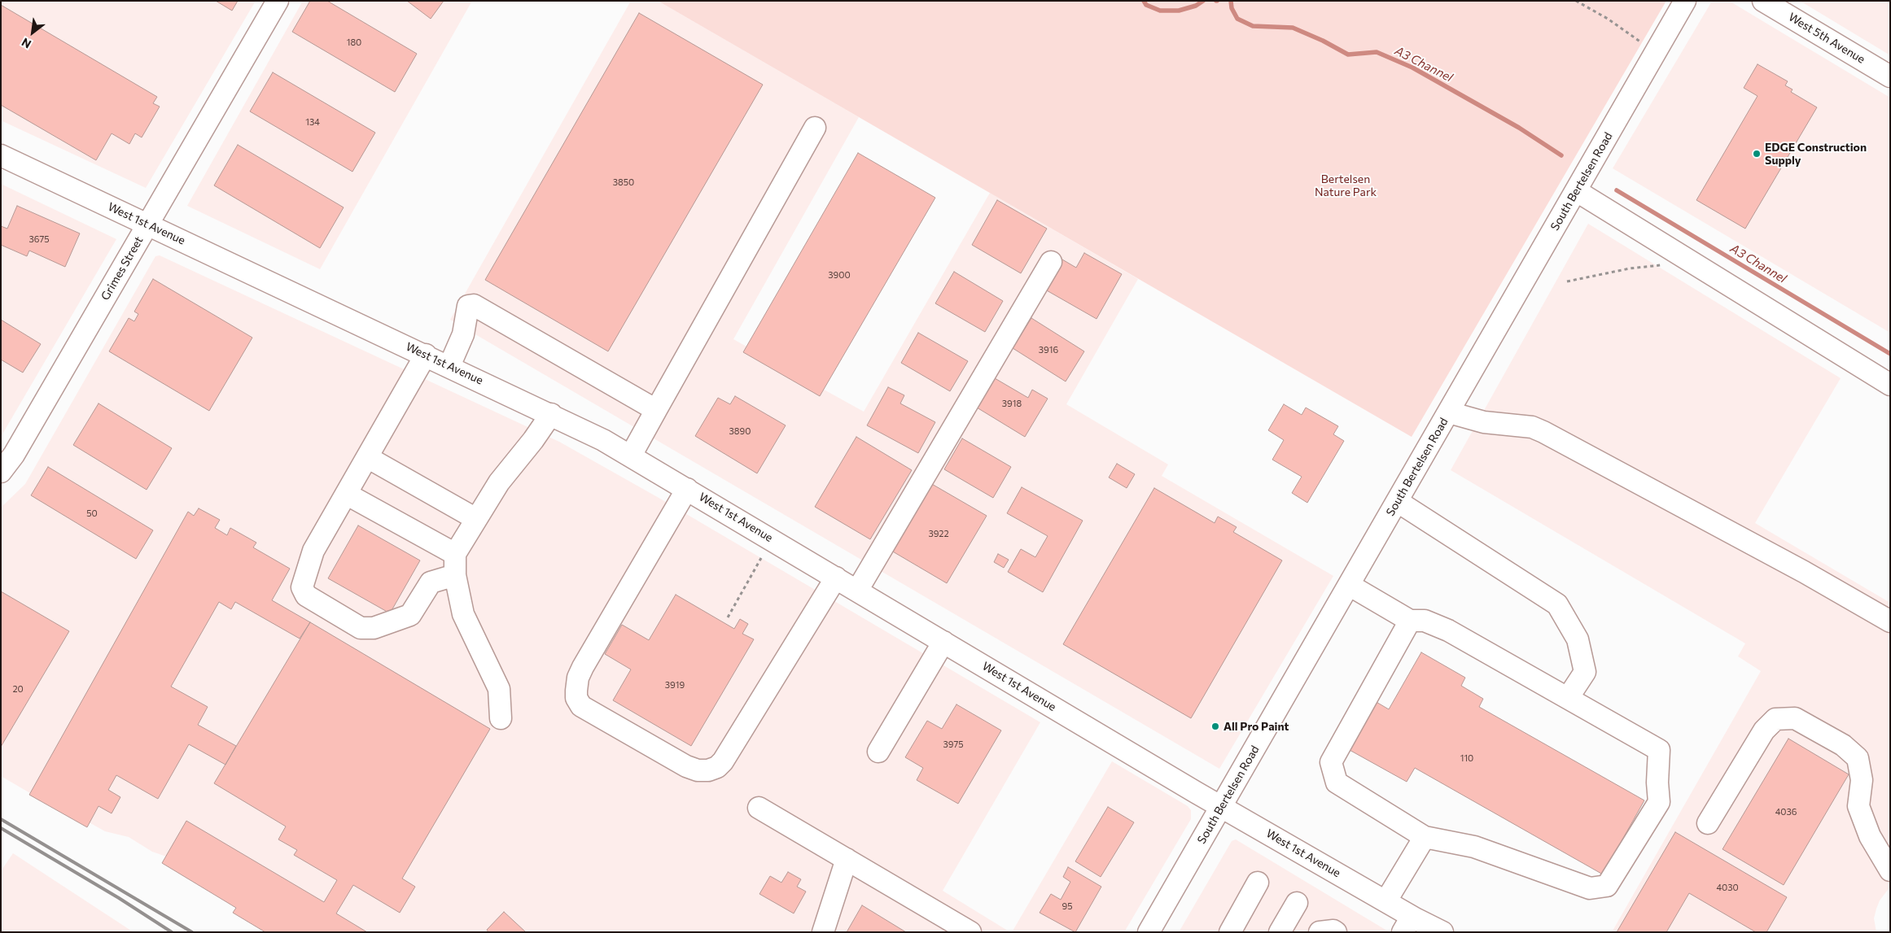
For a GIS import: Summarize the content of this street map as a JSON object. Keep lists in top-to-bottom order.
{
  "streets": {
    "street": [
      "West 5th Avenue",
      "South Bertelsen Road",
      "West 1st Avenue",
      "Grimes Street"
    ]
  },
  "crossings": [
    ["South Bertelsen Road", "West 1st Avenue"],
    ["West 1st Avenue", "Grimes Street"]
  ],
  "water": ["A3 Channel"],
  "parks": ["Bertelsen Nature Park"],
  "places": ["EDGE Construction Supply", "All Pro Paint"],
  "house_numbers": [
    "180",
    "134",
    "3850",
    "3675",
    "3900",
    "3916",
    "3918",
    "3890",
    "50",
    "3922",
    "3919",
    "20",
    "3975",
    "110",
    "4036",
    "4030",
    "95"
  ],
  "north": "bottom left"
}
